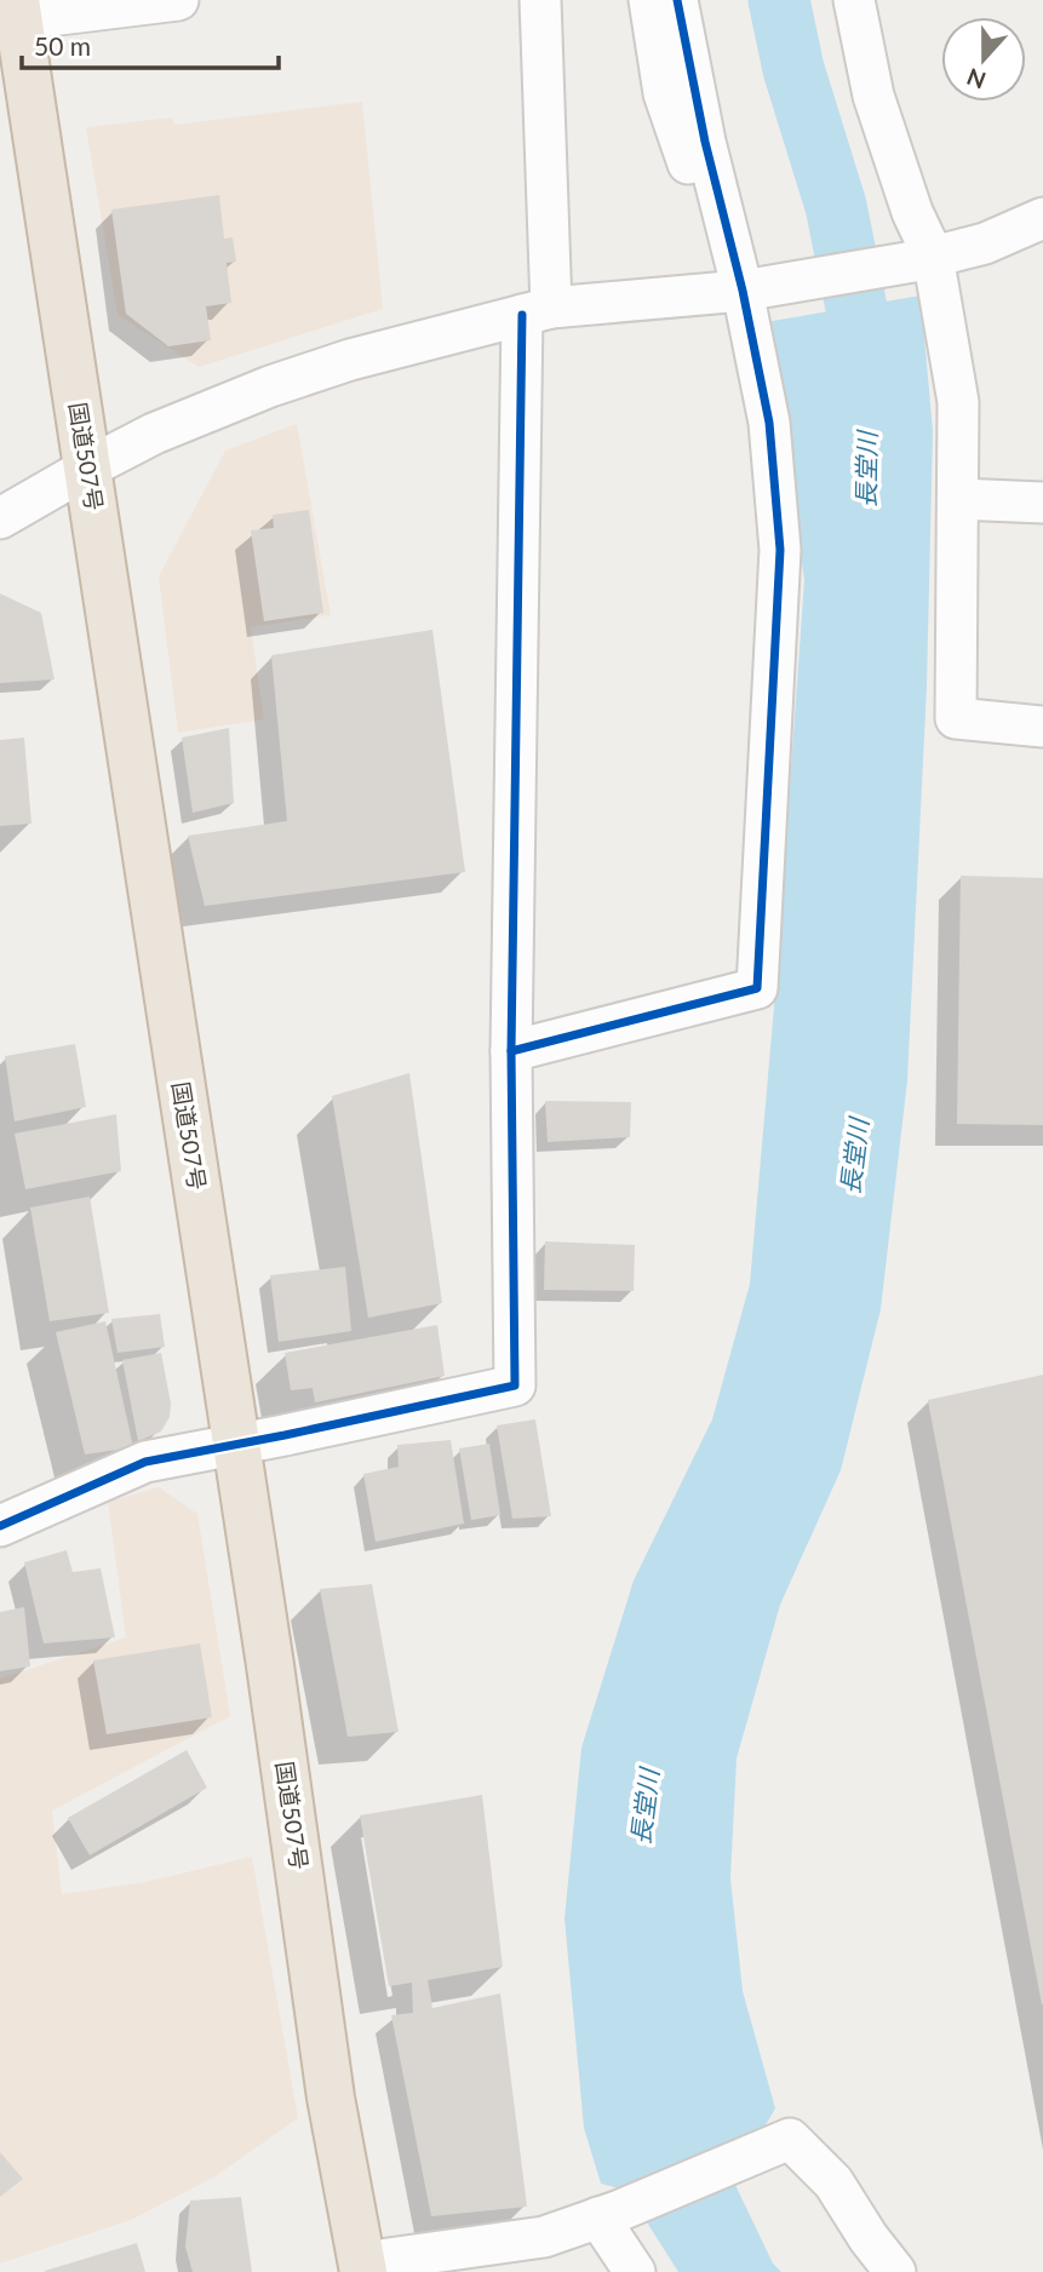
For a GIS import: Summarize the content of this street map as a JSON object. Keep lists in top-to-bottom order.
{
  "streets": {
    "highway": ["国道507号"]
  },
  "water": ["長堂川"],
  "scale_bar": "50 m",
  "north": "bottom"
}
